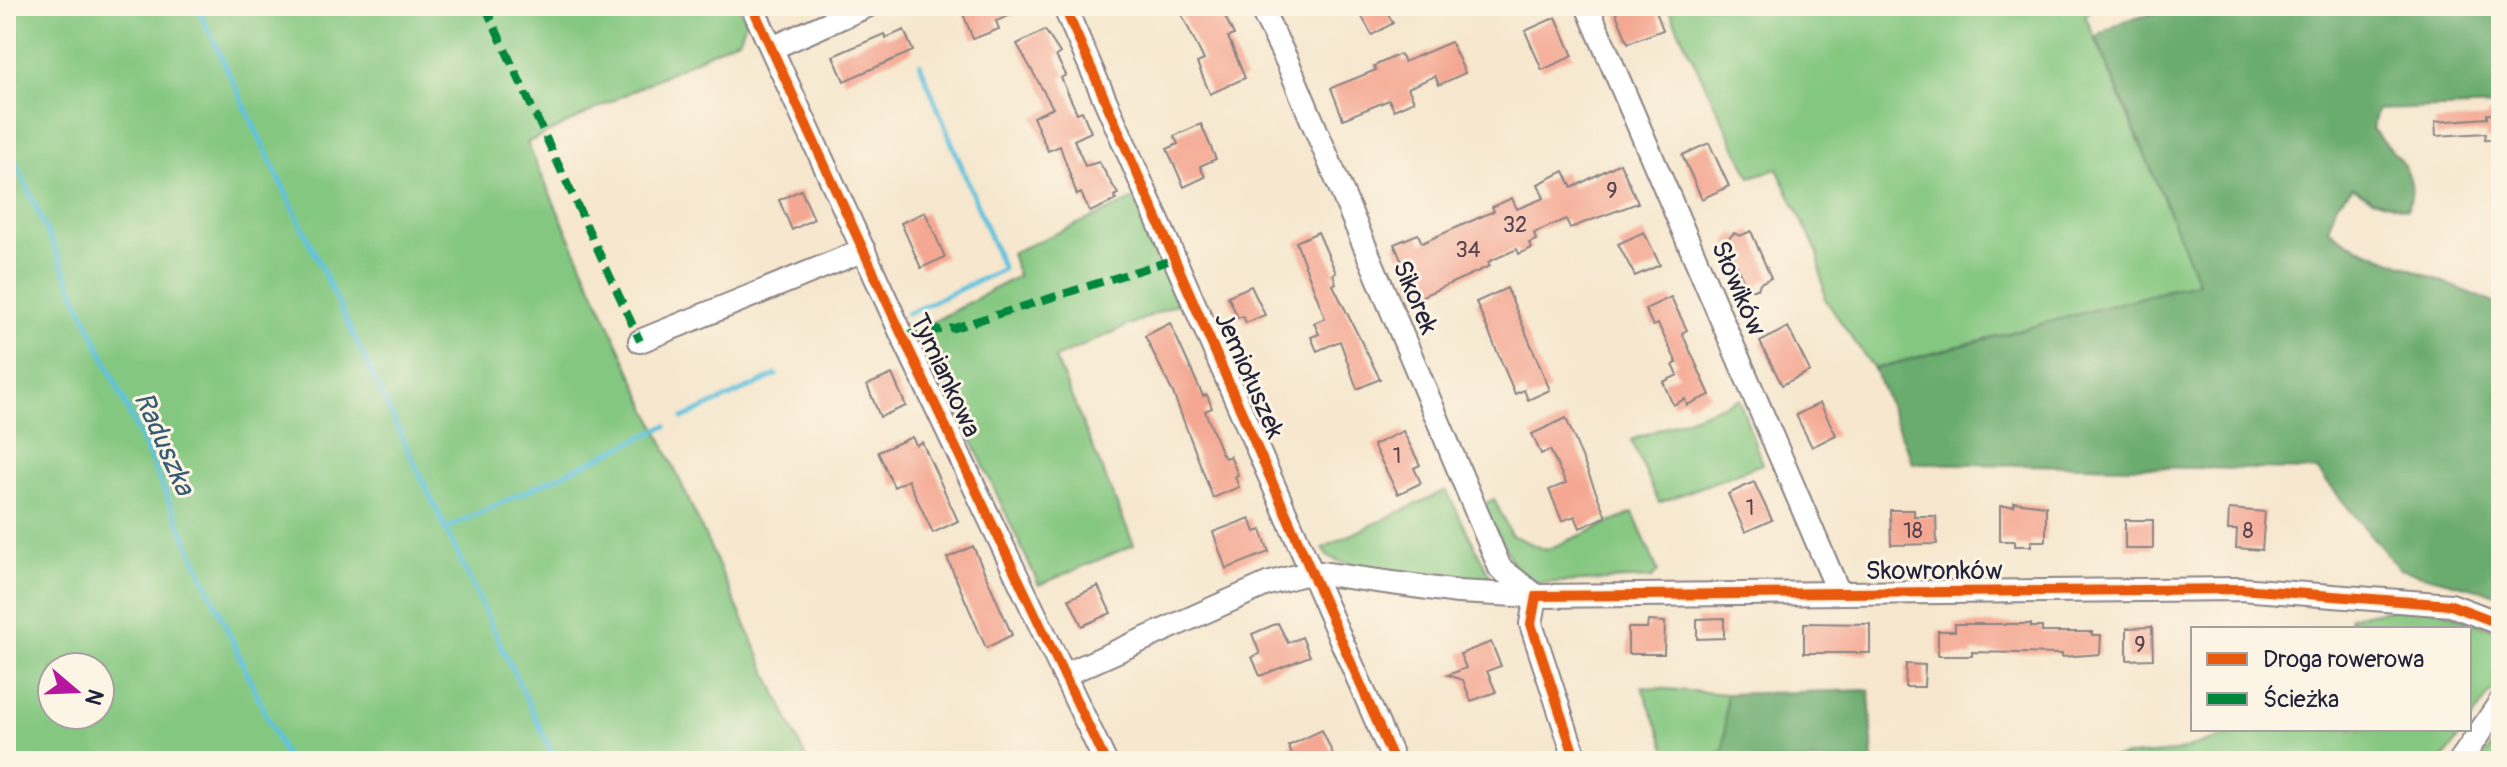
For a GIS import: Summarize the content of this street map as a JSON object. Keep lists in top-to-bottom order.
{
  "streets": {
    "street": [
      "Słowików",
      "Sikorek",
      "Tymiankowa",
      "Jemiołuszek",
      "Skowronków"
    ]
  },
  "crossings": [
    ["Słowików", "Skowronków"],
    ["Sikorek", "Skowronków"],
    ["Jemiołuszek", "Skowronków"]
  ],
  "water": ["Raduszka"],
  "house_numbers": [
    "9",
    "32",
    "34",
    "1",
    "1",
    "18",
    "8",
    "9"
  ],
  "legend": ["Droga rowerowa", "Ścieżka"],
  "north": "right"
}
